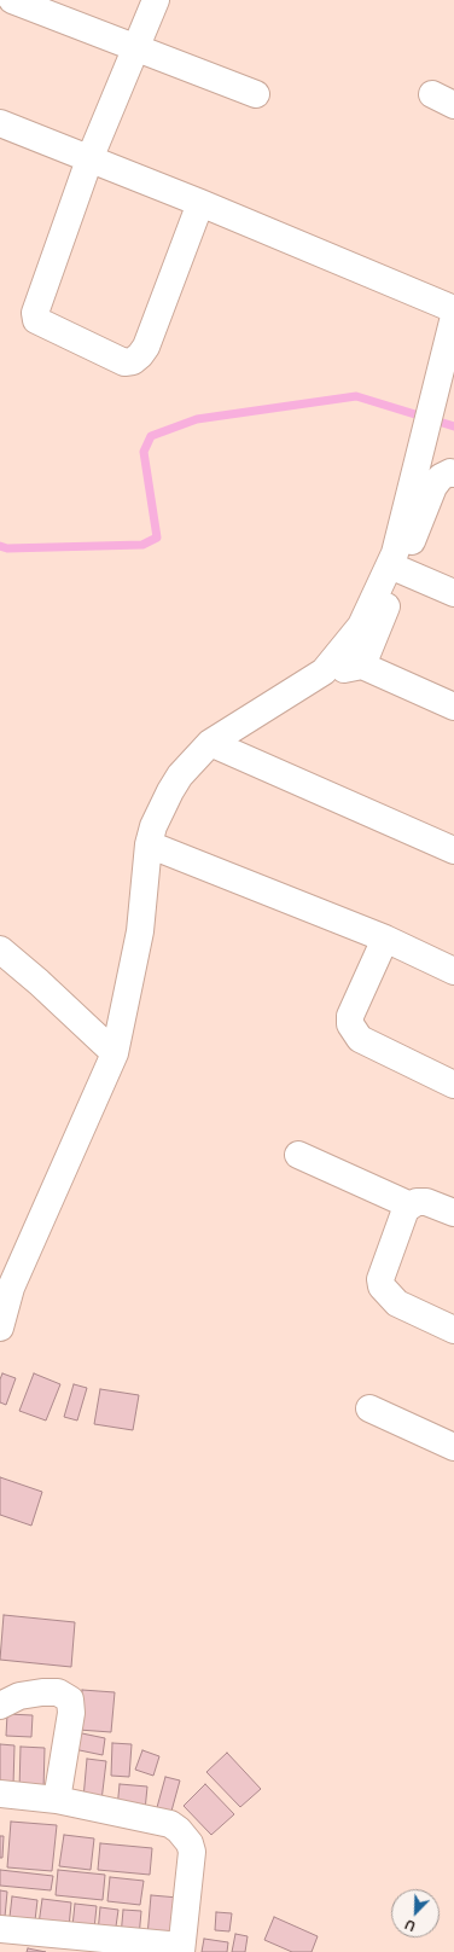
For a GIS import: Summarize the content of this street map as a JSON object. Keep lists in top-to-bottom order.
{
  "north": "bottom left"
}
